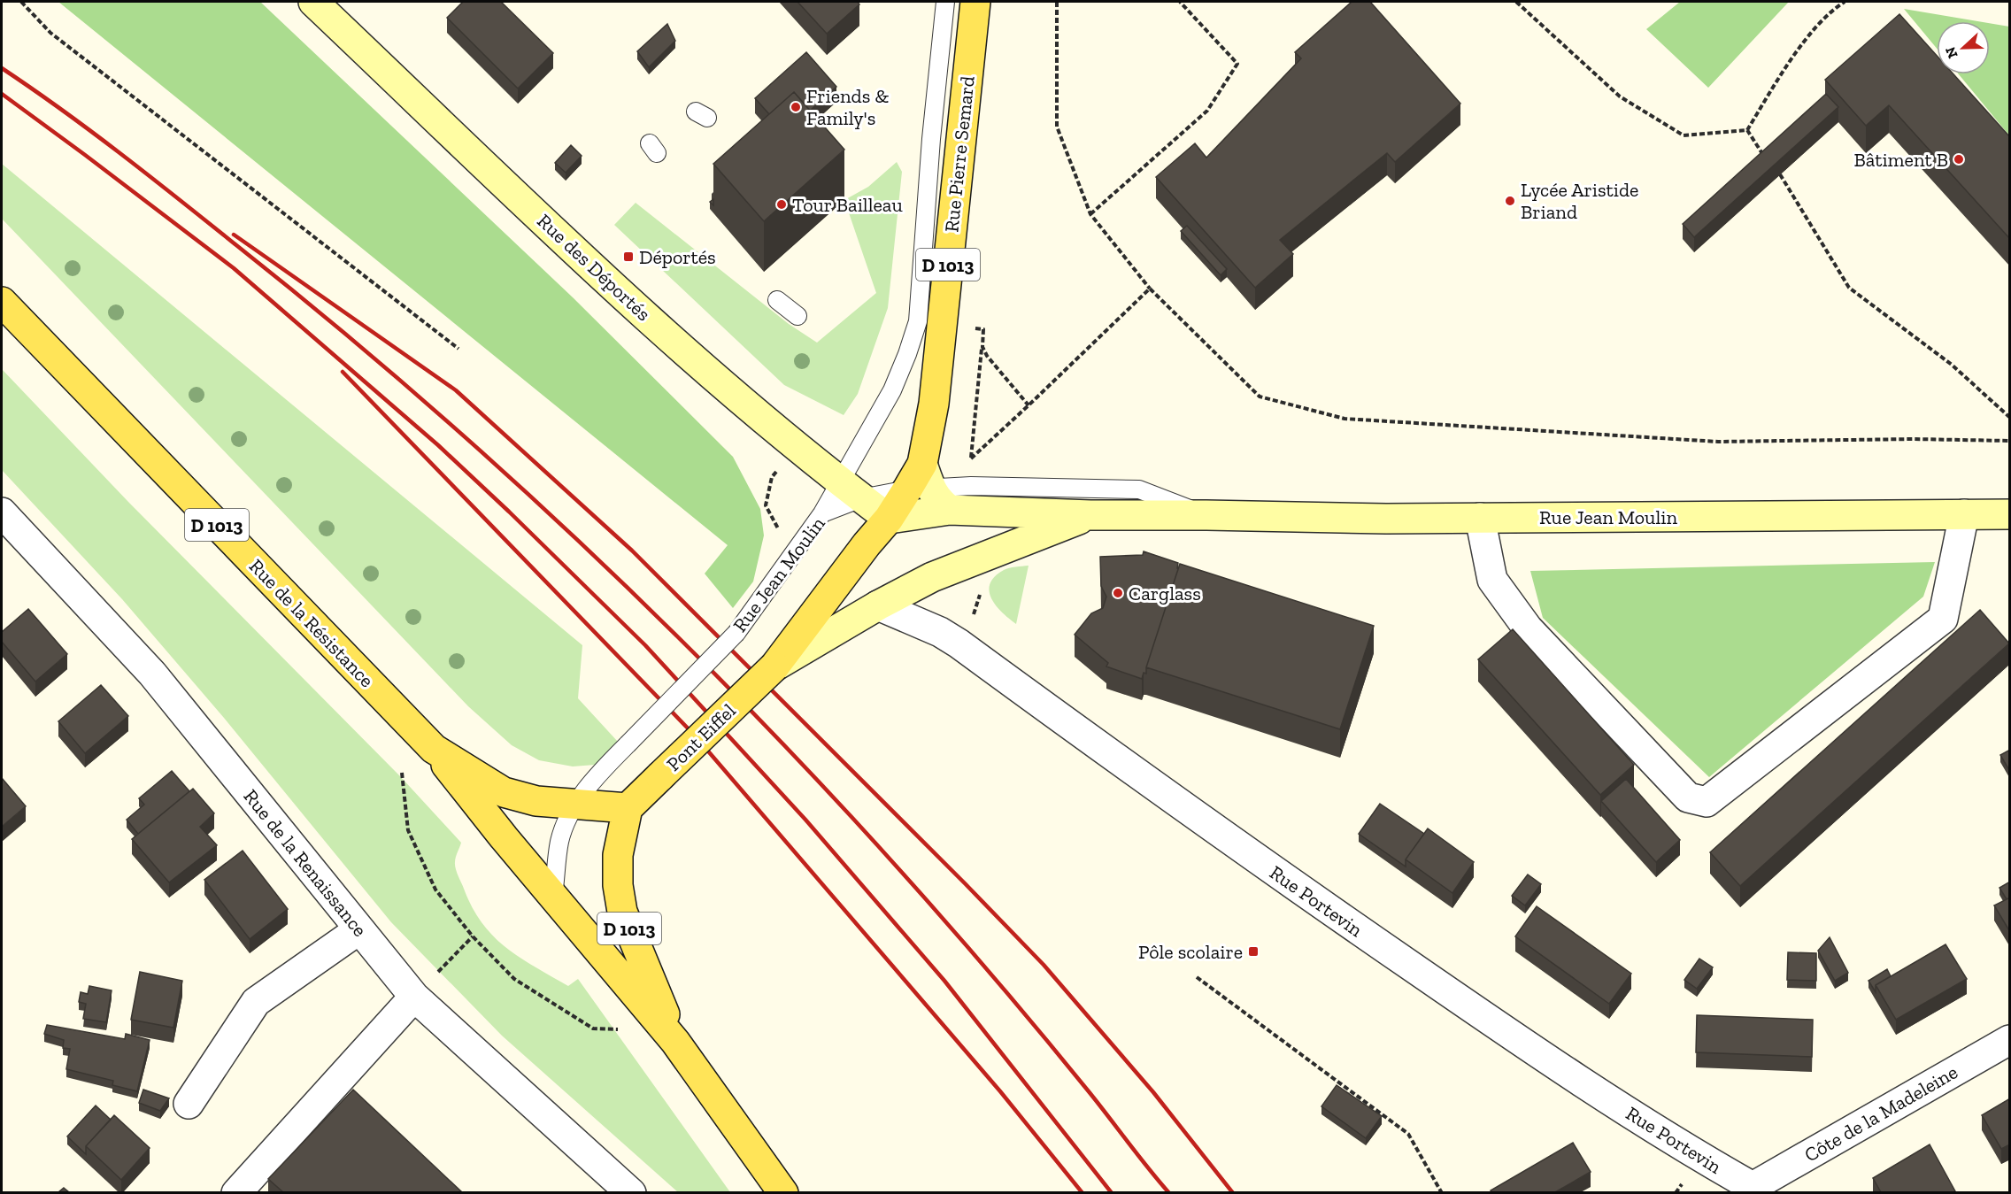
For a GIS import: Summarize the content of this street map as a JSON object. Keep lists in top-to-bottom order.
{
  "streets": {
    "main road": [
      "Rue Pierre Semard",
      "D 1013",
      "Rue des Déportés",
      "Rue Jean Moulin",
      "Rue de la Résistance",
      "Pont Eiffel"
    ],
    "street": ["Rue de la Renaissance", "Rue Portevin", "Côte de la Madeleine"]
  },
  "crossings": [
    ["Rue Pierre Semard", "Rue des Déportés"],
    ["Rue Pierre Semard", "Rue Jean Moulin"],
    ["Rue Pierre Semard", "Pont Eiffel"],
    ["D 1013", "Rue Jean Moulin"],
    ["D 1013", "Rue de la Résistance"],
    ["D 1013", "Pont Eiffel"],
    ["Rue des Déportés", "Rue Jean Moulin"],
    ["Rue des Déportés", "Pont Eiffel"],
    ["Rue Jean Moulin", "Rue de la Résistance"],
    ["Rue Jean Moulin", "Pont Eiffel"],
    ["Rue Jean Moulin", "Rue Portevin"],
    ["Rue de la Résistance", "Pont Eiffel"],
    ["Pont Eiffel", "Rue Portevin"],
    ["Rue Portevin", "Côte de la Madeleine"]
  ],
  "places": {
    "other": [
      "Friends & Family's",
      "Bâtiment B",
      "Lycée Aristide Briand",
      "Tour Bailleau",
      "Carglass"
    ],
    "transit": ["Déportés", "Pôle scolaire"]
  },
  "north": "left"
}
